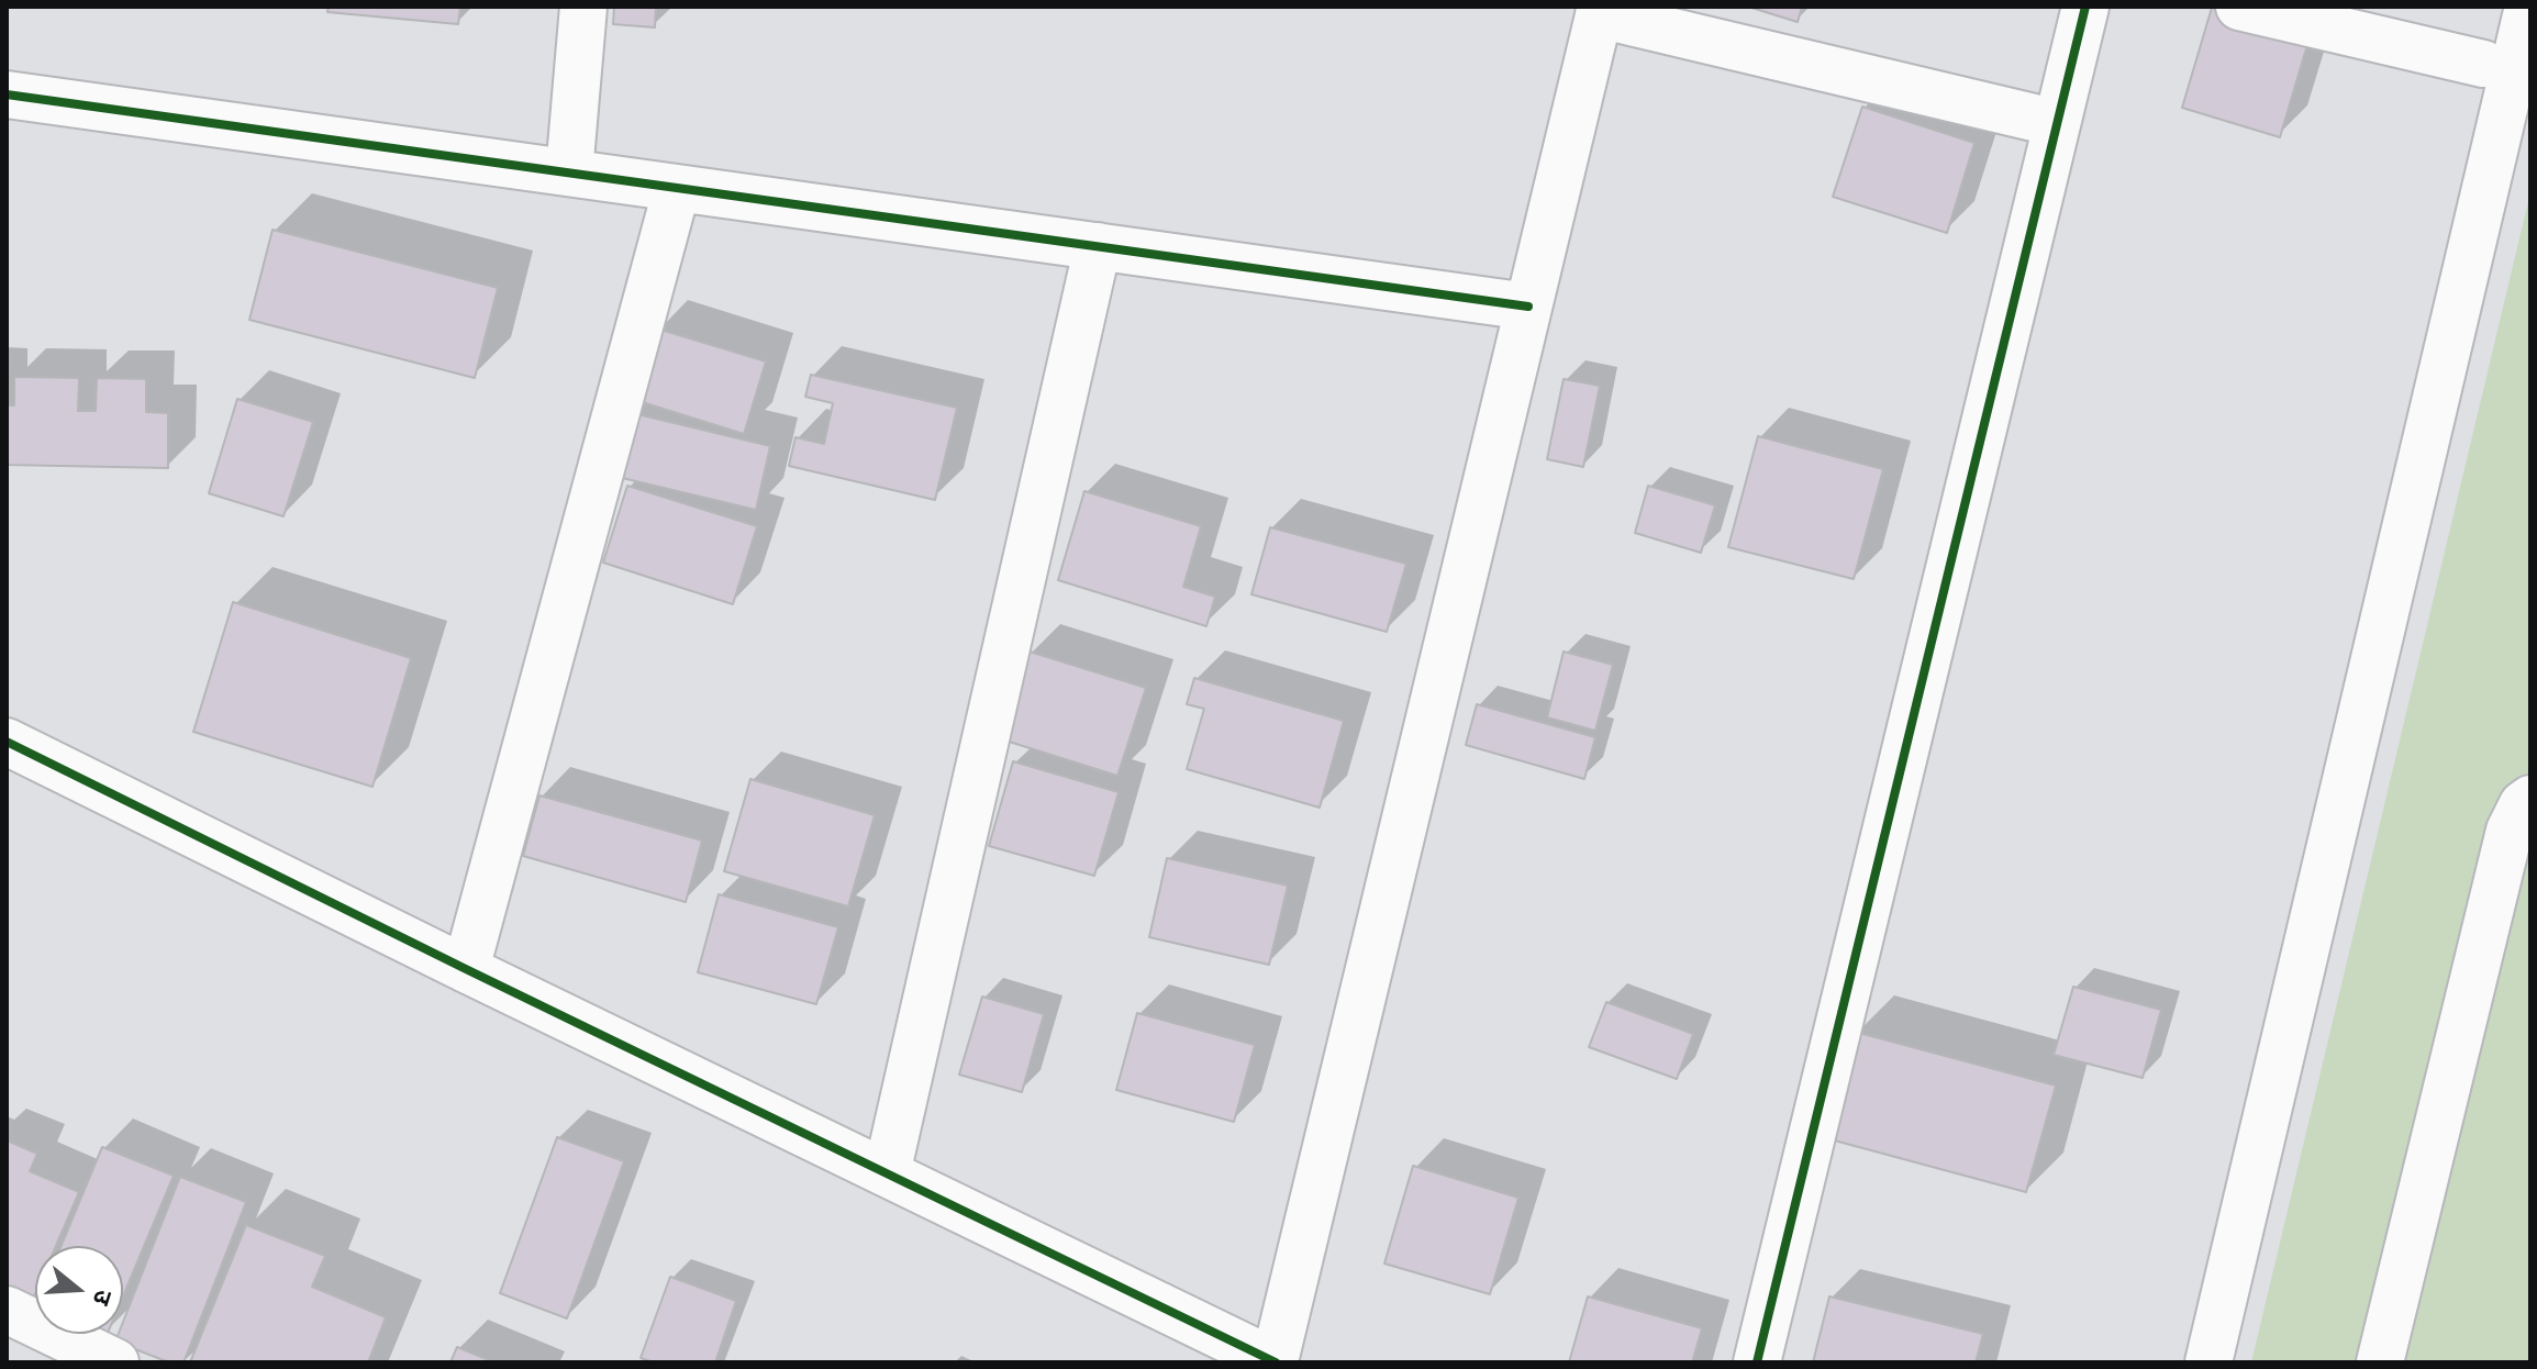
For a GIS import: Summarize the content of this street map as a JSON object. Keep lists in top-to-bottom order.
{
  "north": "right"
}
